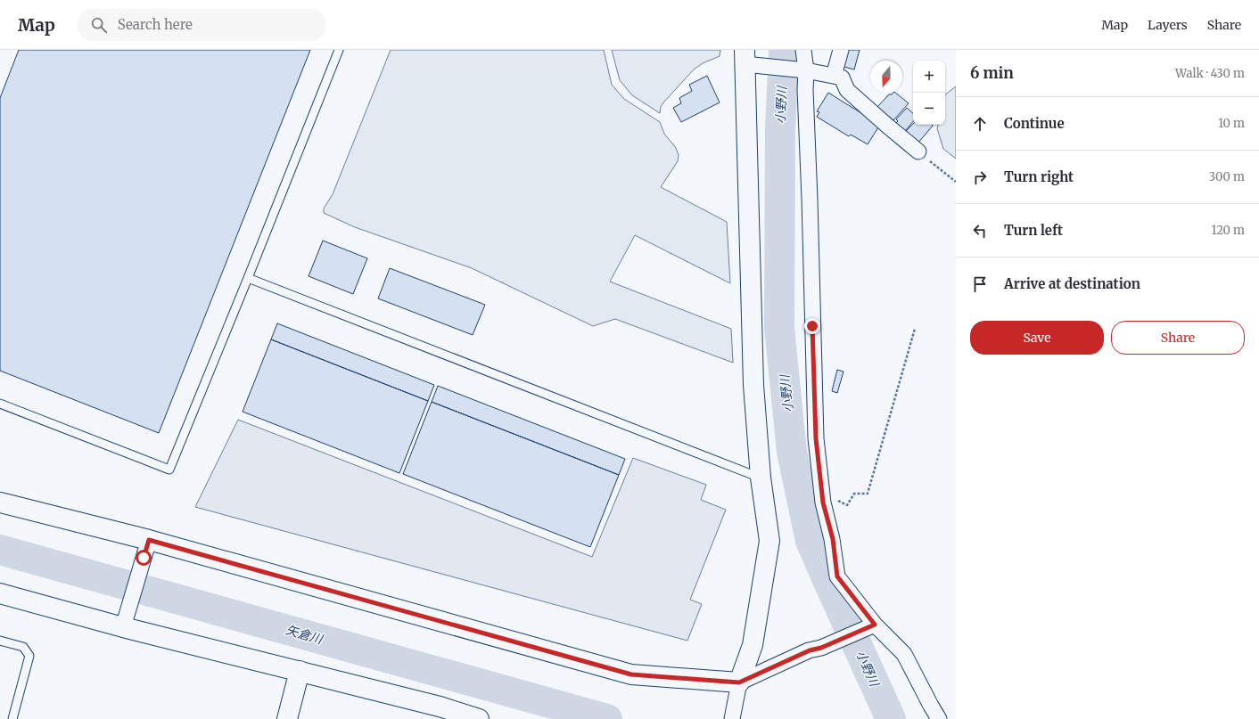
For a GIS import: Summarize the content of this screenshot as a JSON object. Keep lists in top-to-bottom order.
{
  "water": ["小野川", "矢倉川"],
  "north": "bottom",
  "page": {
    "header": "Map",
    "search": "Search here",
    "nav": ["Map", "Layers", "Share"],
    "heading": ["6 min", "Walk · 430 m"],
    "map_buttons": ["+", "−"],
    "list": [
      ["Continue", "10 m"],
      ["Turn right", "300 m"],
      ["Turn left", "120 m"],
      "Arrive at destination"
    ],
    "buttons": ["Save", "Share"]
  }
}
